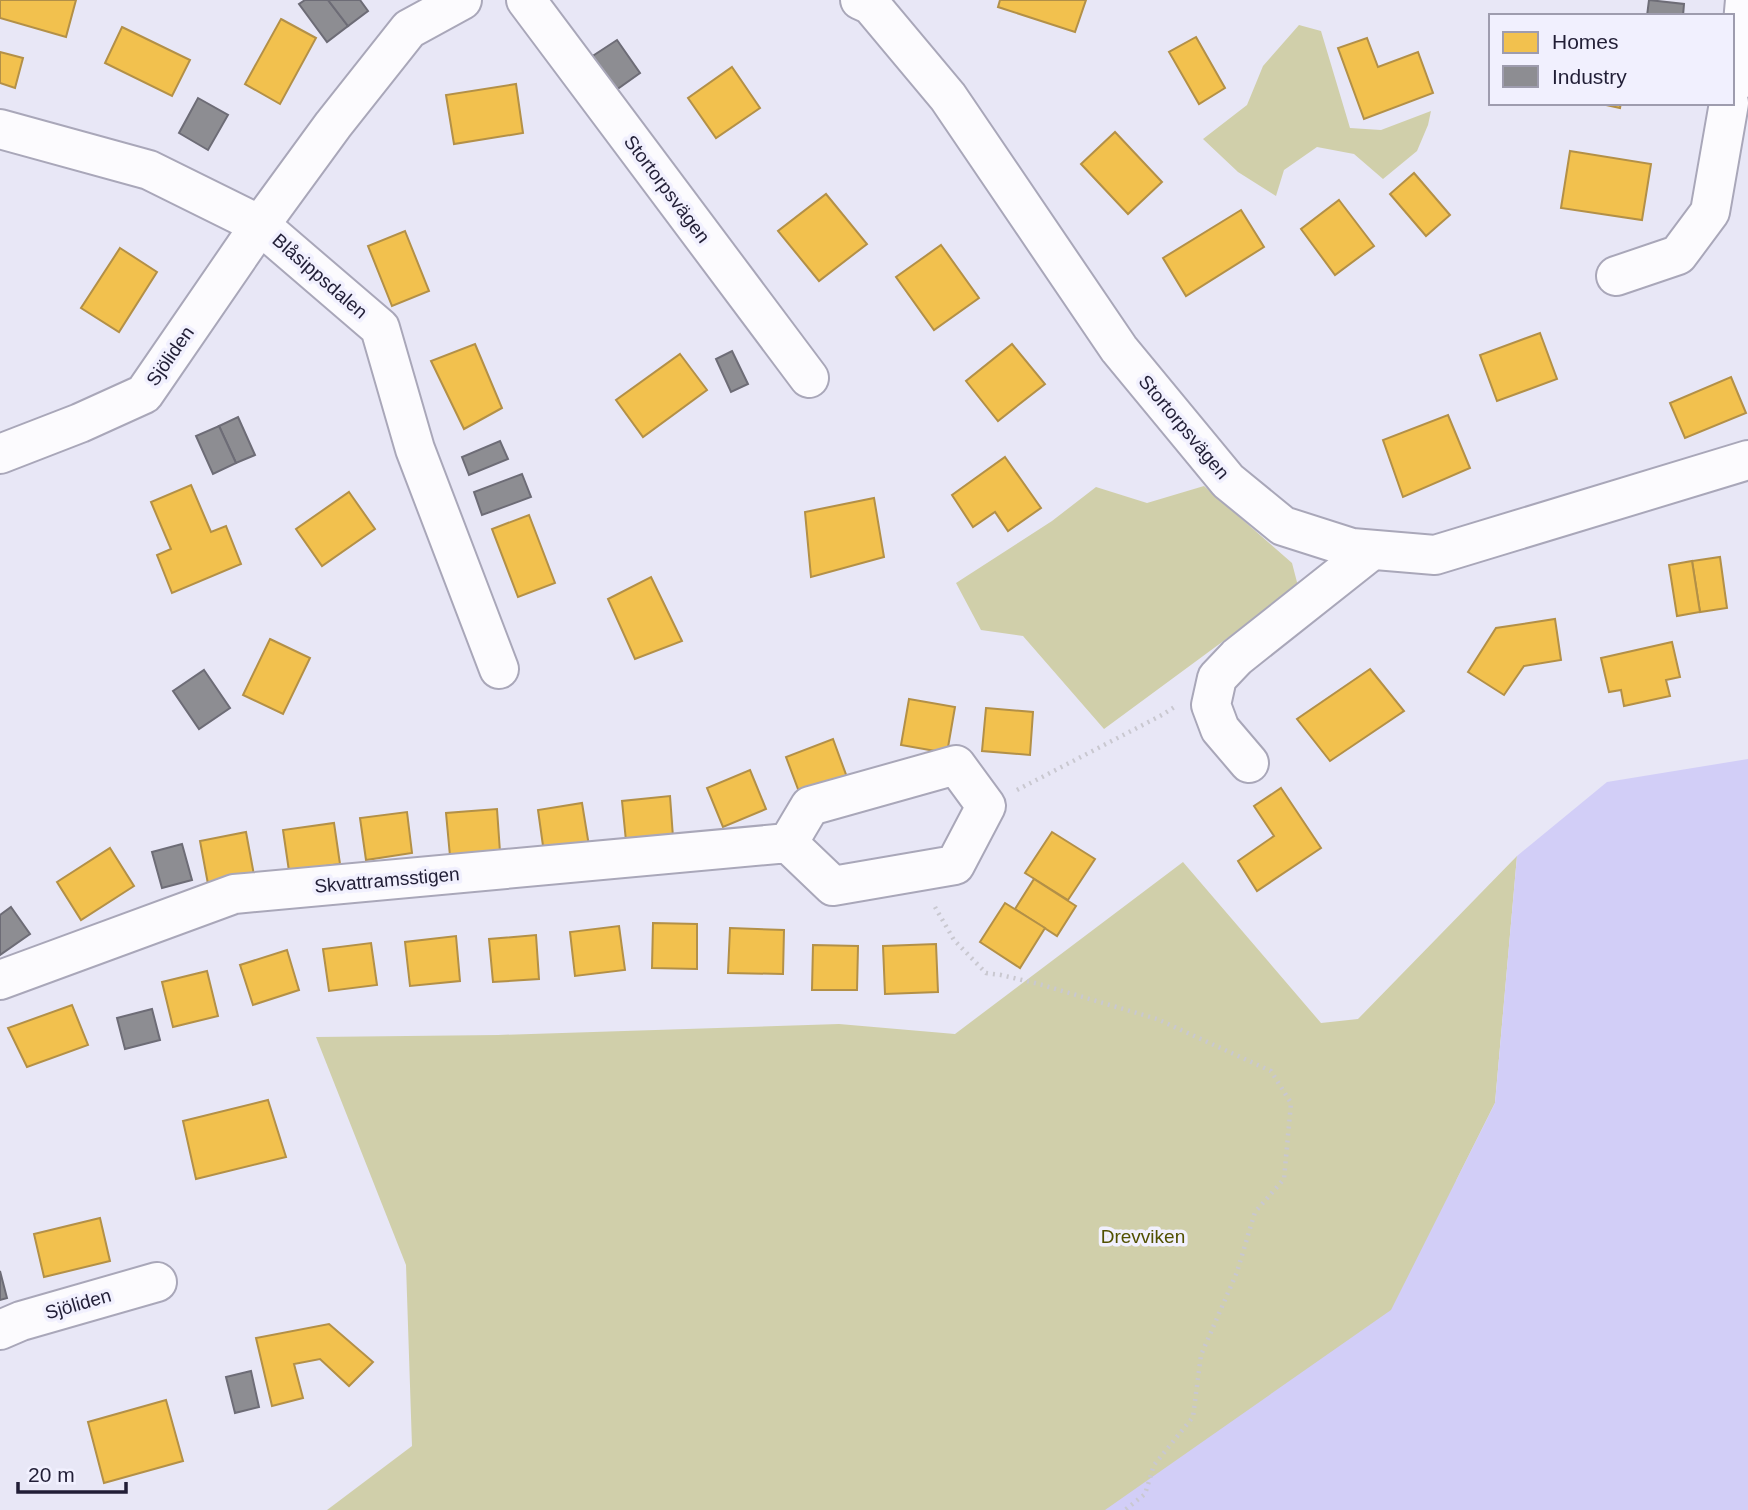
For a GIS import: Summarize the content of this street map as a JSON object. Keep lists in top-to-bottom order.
{
  "streets": {
    "street": [
      "Stortorpsvägen",
      "Blåsippsdalen",
      "Sjöliden",
      "Skvattramsstigen"
    ]
  },
  "crossings": [
    ["Blåsippsdalen", "Sjöliden"]
  ],
  "parks": ["Drevviken"],
  "legend": ["Homes", "Industry"],
  "scale_bar": "20 m"
}
